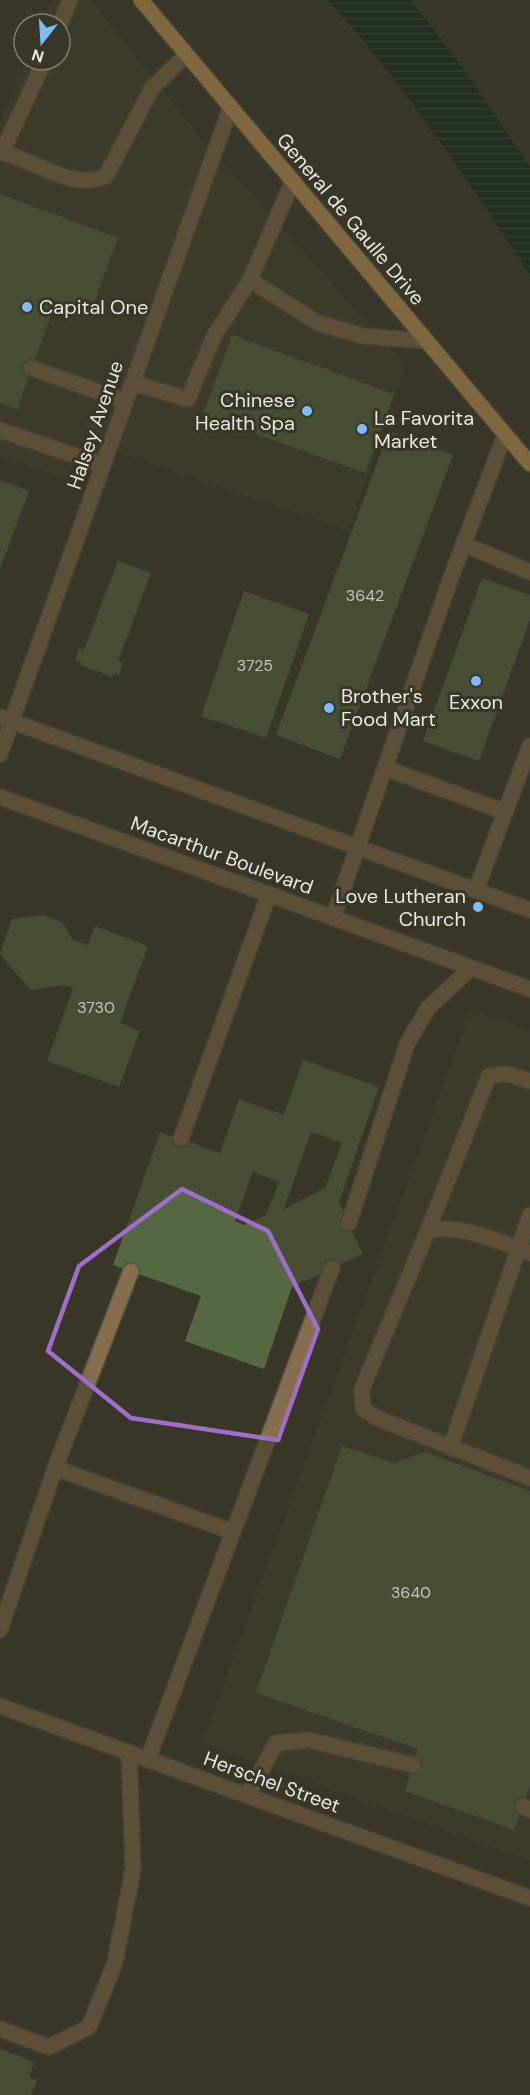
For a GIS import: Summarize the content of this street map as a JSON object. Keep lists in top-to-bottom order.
{
  "streets": {
    "main road": ["General de Gaulle Drive"],
    "street": ["Halsey Avenue", "Macarthur Boulevard", "Herschel Street"]
  },
  "crossings": [
    ["General de Gaulle Drive", "Halsey Avenue"]
  ],
  "places": [
    "Capital One",
    "Chinese Health Spa",
    "La Favorita Market",
    "Exxon",
    "Brother's Food Mart",
    "Love Lutheran Church"
  ],
  "house_numbers": [
    "3642",
    "3725",
    "3730",
    "3640"
  ],
  "north": "bottom"
}
